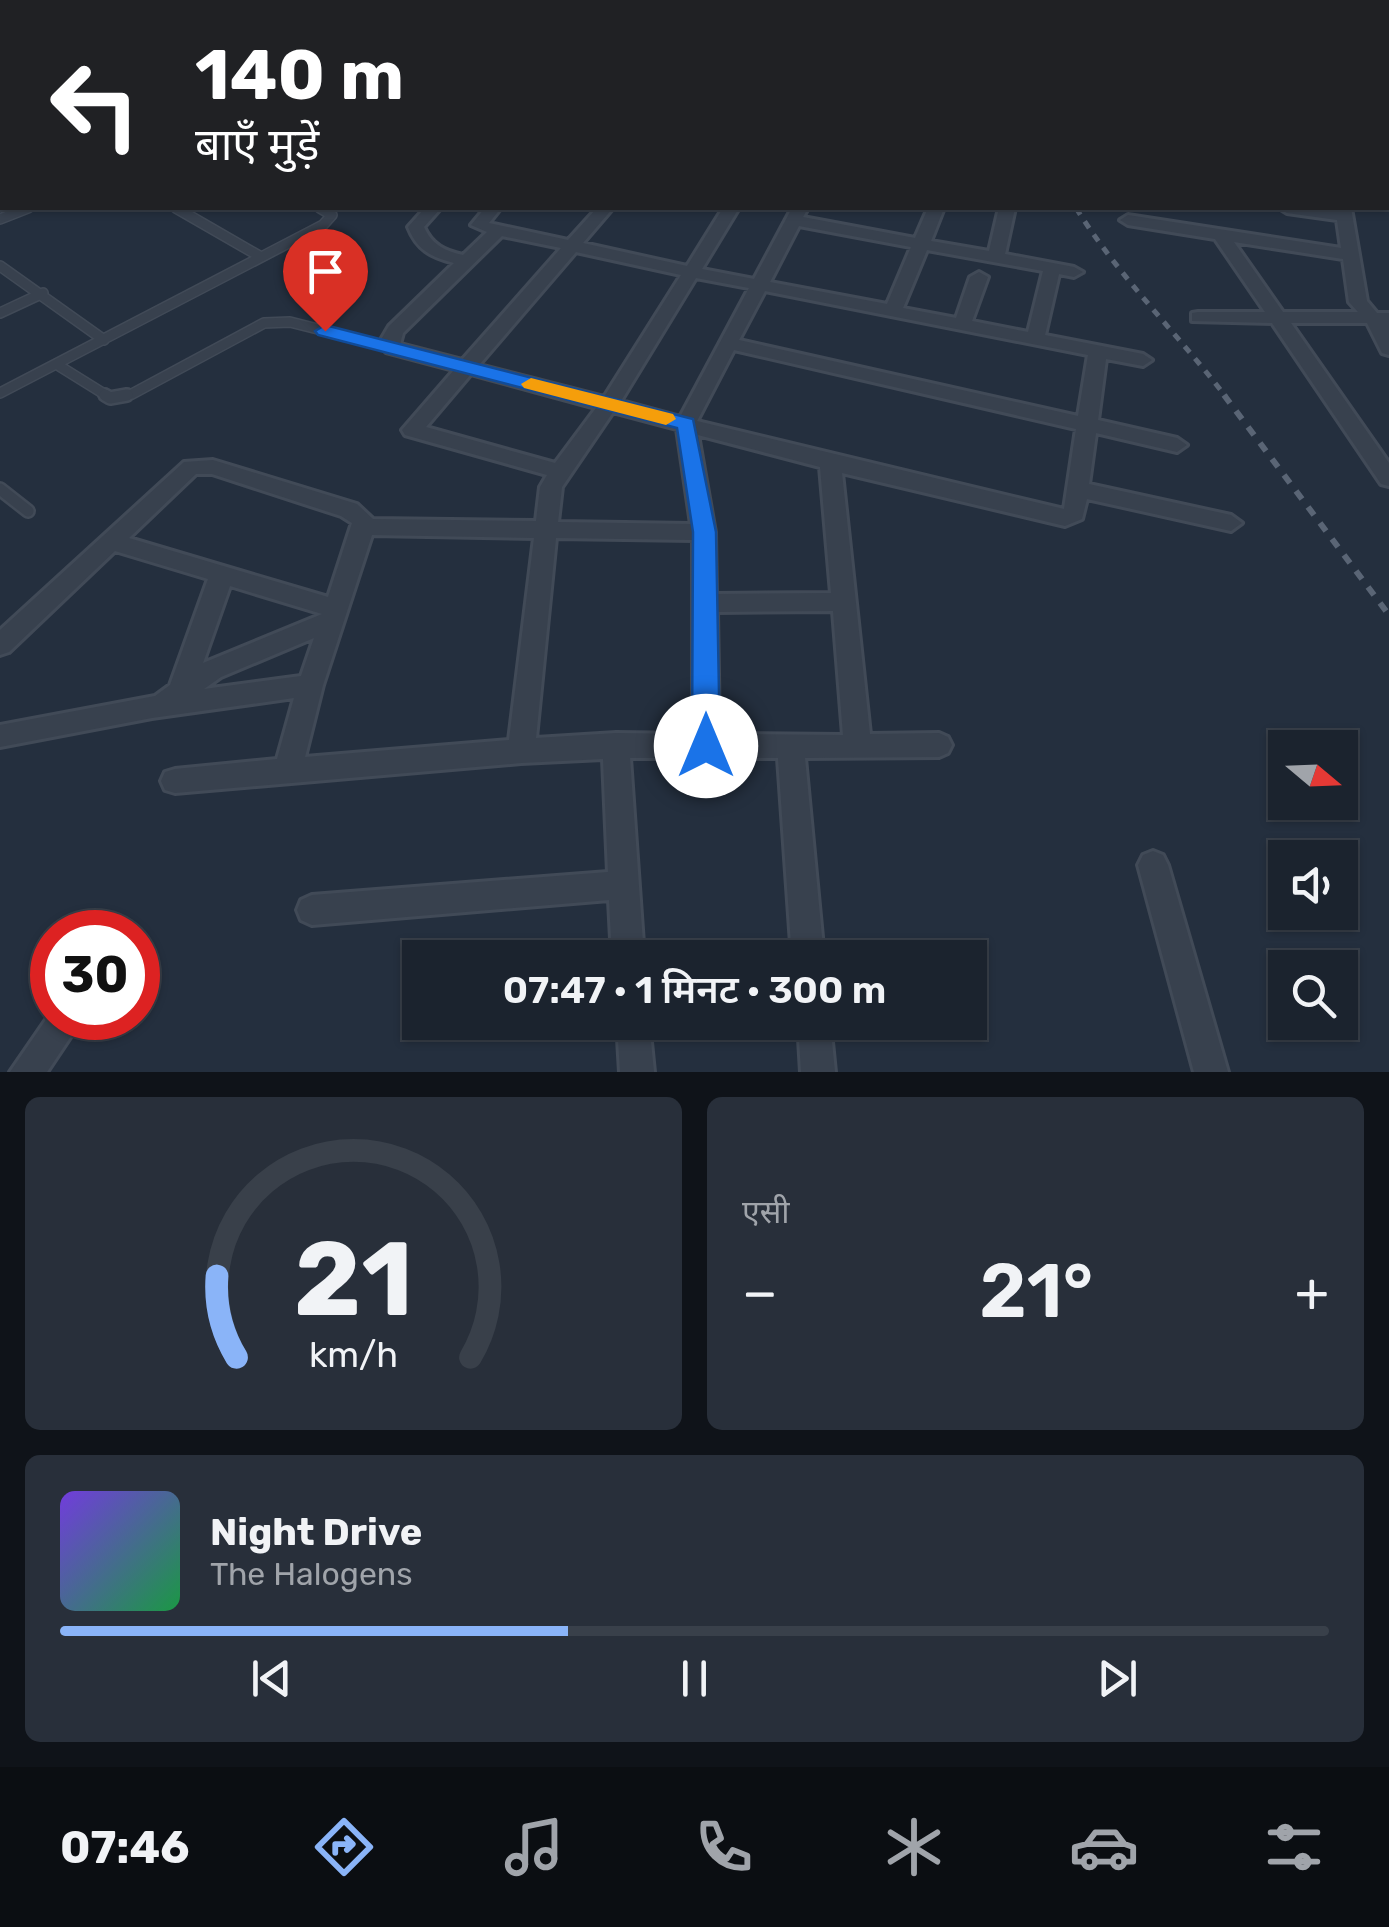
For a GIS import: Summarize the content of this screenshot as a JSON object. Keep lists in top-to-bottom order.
{
  "north": "right",
  "page": {
    "turn": ["140 m", "बाएँ मुड़ें"],
    "limit": "30",
    "trip": "07:47 · 1 मिनट · 300 m",
    "tile": "एसी",
    "heat": ["−", "21°", "+"],
    "song": ["Night Drive", "The Halogens"],
    "tabs": "07:46",
    "gauge": ["21", "km/h"]
  }
}
